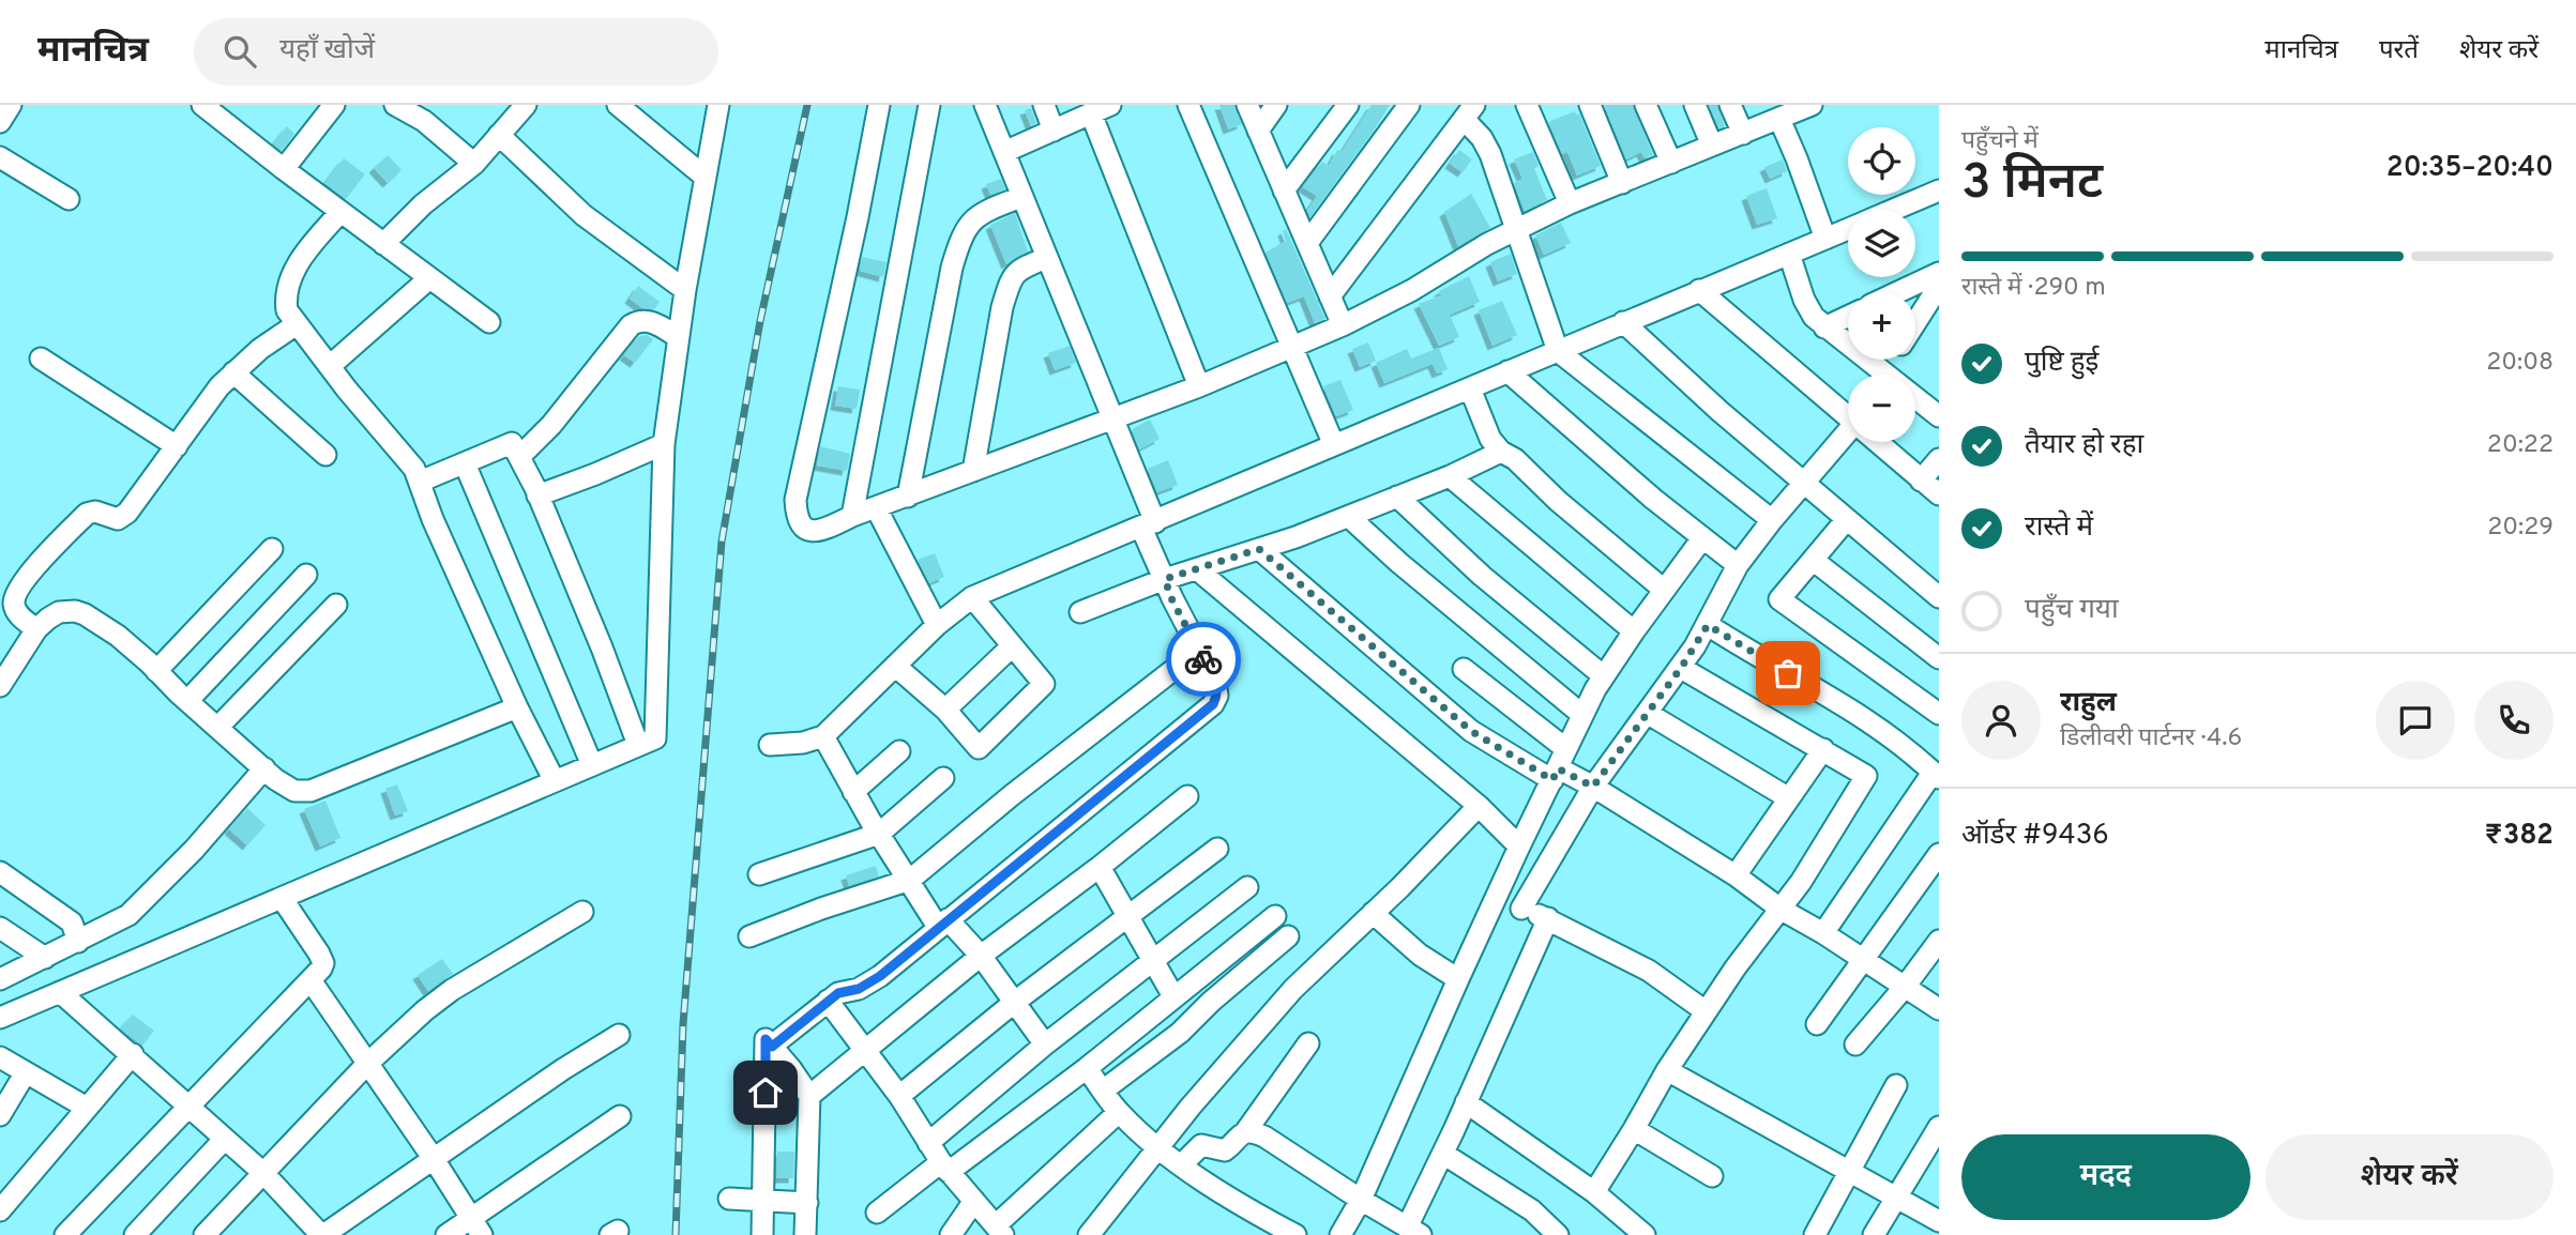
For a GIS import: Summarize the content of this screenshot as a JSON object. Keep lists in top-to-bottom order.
{
  "page": {
    "header": "मानचित्र",
    "search": "यहाँ खोजें",
    "nav": ["मानचित्र", "परतें", "शेयर करें"],
    "heading": ["3 मिनट", "पहुँचने में", "20:35–20:40"],
    "panel": [
      "राहुल",
      "डिलीवरी पार्टनर · 4.6",
      "ऑर्डर #9436",
      "₹382"
    ],
    "map_buttons": ["+", "−"],
    "bar": "रास्ते में · 290 m",
    "list": [
      ["पुष्टि हुई", "20:08"],
      ["तैयार हो रहा", "20:22"],
      ["रास्ते में", "20:29"],
      "पहुँच गया"
    ],
    "buttons": ["मदद", "शेयर करें"]
  }
}
